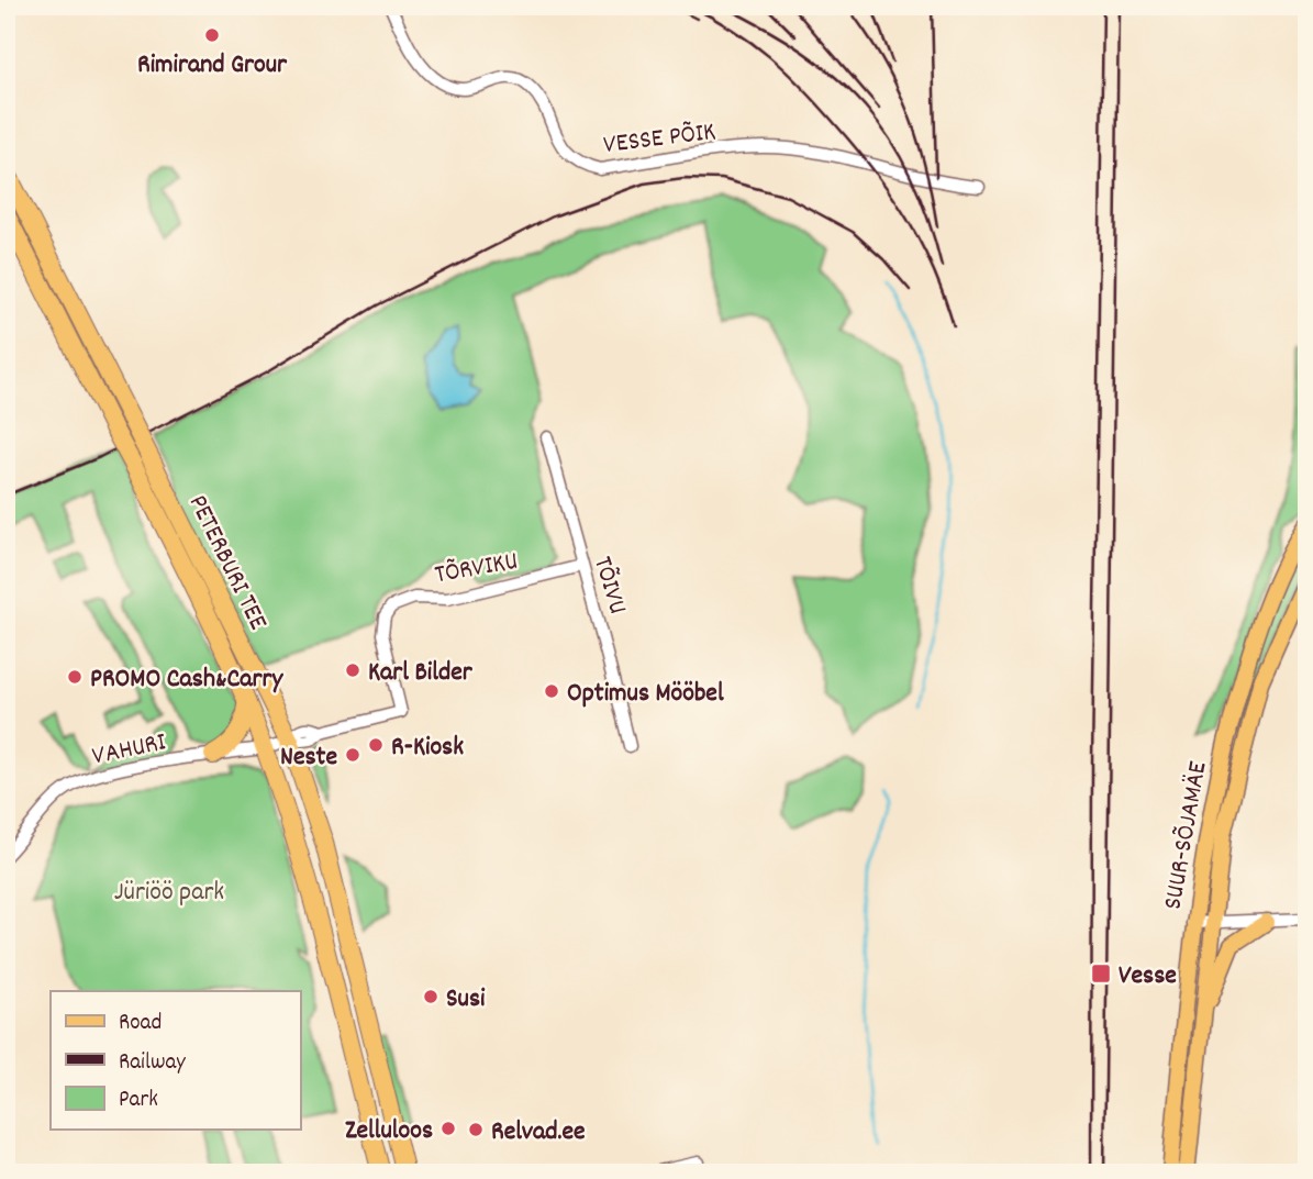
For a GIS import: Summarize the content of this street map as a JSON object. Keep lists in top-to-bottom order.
{
  "streets": {
    "highway": ["PETERBURI TEE"],
    "main road": ["SUUR-SÕJAMÄE"],
    "street": [
      "VESSE PÕIK",
      "TÕRVIKU",
      "TÕIVU",
      "VAHURI"
    ]
  },
  "crossings": [
    ["PETERBURI TEE", "VAHURI"],
    ["TÕRVIKU", "TÕIVU"],
    ["TÕRVIKU", "VAHURI"]
  ],
  "parks": ["Jüriöö park"],
  "places": {
    "other": [
      "Rimirand Grour",
      "Karl Bilder",
      "PROMO Cash&Carry",
      "Optimus Mööbel",
      "R-Kiosk",
      "Neste",
      "Susi",
      "Zelluloos",
      "Relvad.ee"
    ],
    "transit": ["Vesse"]
  },
  "legend": ["Road", "Railway", "Park"]
}
